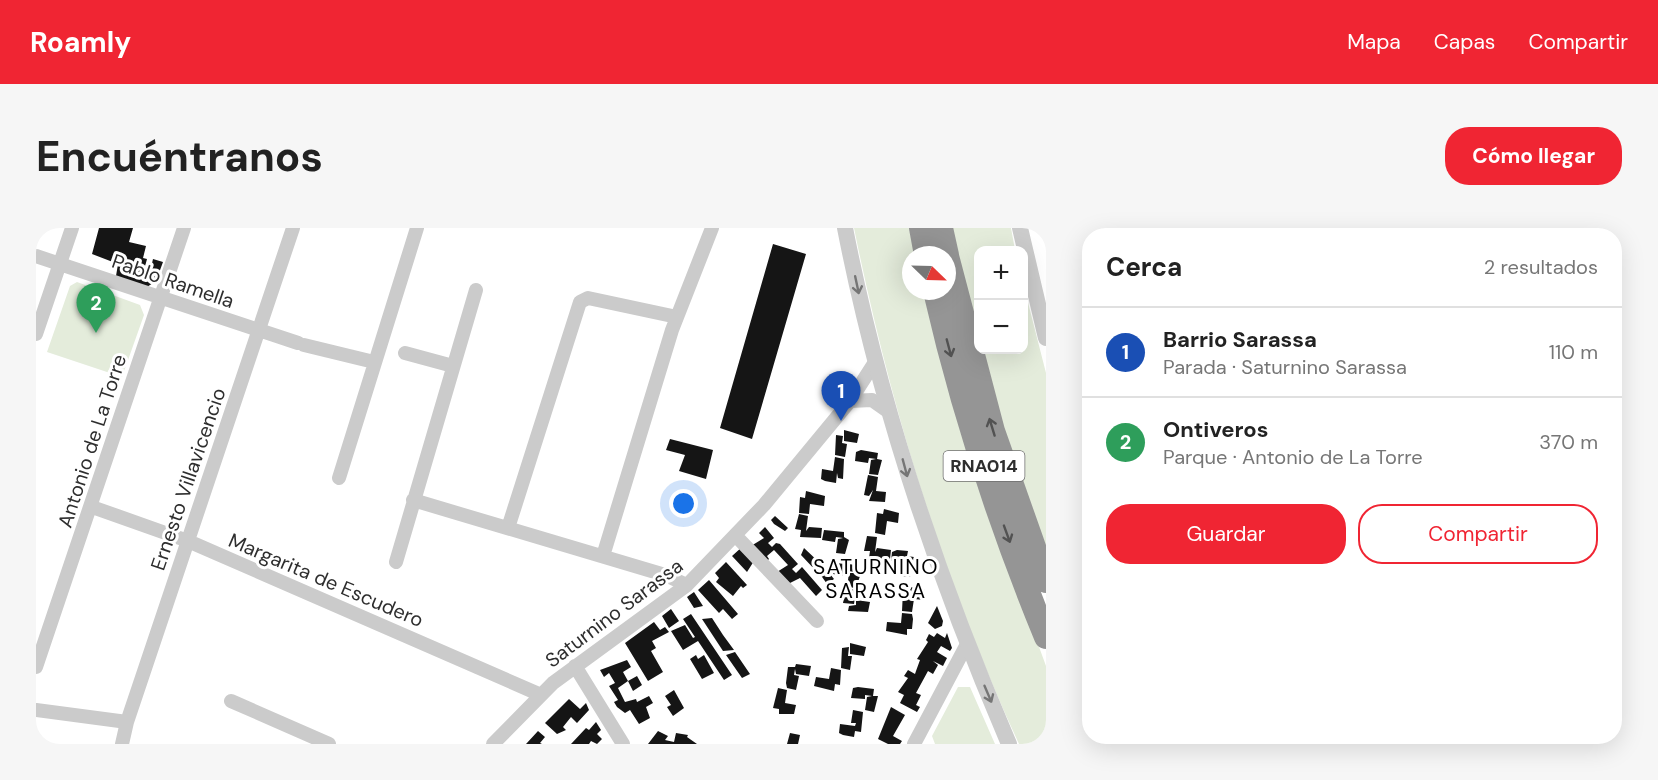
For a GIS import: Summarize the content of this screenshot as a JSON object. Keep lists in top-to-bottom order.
{
  "streets": {
    "highway": ["RNA014"],
    "street": [
      "Pablo Ramella",
      "Antonio de La Torre",
      "Ernesto Villavicencio",
      "Margarita de Escudero",
      "Saturnino Sarassa"
    ]
  },
  "crossings": [
    ["Pablo Ramella", "Antonio de La Torre"],
    ["Pablo Ramella", "Ernesto Villavicencio"],
    ["Antonio de La Torre", "Margarita de Escudero"],
    ["Ernesto Villavicencio", "Margarita de Escudero"],
    ["Margarita de Escudero", "Saturnino Sarassa"]
  ],
  "districts": ["SATURNINO SARASSA"],
  "north": "bottom right",
  "page": {
    "header": "Roamly",
    "nav": ["Mapa", "Capas", "Compartir"],
    "buttons": [
      "Cómo llegar",
      ["Guardar", "Compartir"]
    ],
    "title": "Encuéntranos",
    "heading": ["Cerca", "2 resultados"],
    "map_buttons": ["+", "−"],
    "pins": ["2", "1"],
    "list": [
      {
        "mark": "1",
        "name": "Barrio Sarassa",
        "note": "Parada · Saturnino Sarassa",
        "value": "110 m"
      },
      {
        "mark": "2",
        "name": "Ontiveros",
        "note": "Parque · Antonio de La Torre",
        "value": "370 m"
      }
    ]
  }
}
